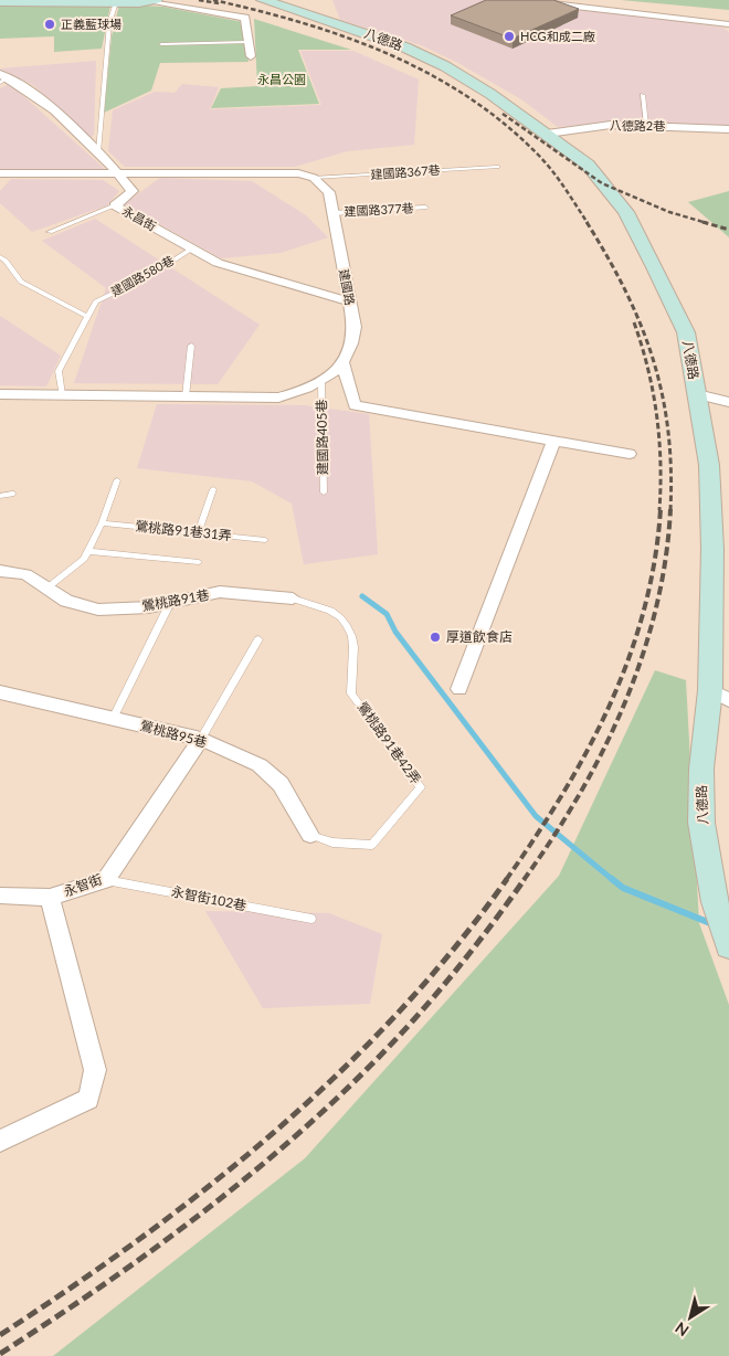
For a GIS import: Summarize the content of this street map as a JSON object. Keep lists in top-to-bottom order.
{
  "streets": {
    "main road": ["八德路"],
    "street": [
      "八德路2巷",
      "永昌街",
      "建國路",
      "鶯桃路91巷",
      "鶯桃路95巷",
      "永智街"
    ],
    "lane": [
      "建國路367巷",
      "建國路377巷",
      "建國路580巷",
      "建國路405巷",
      "鶯桃路91巷31弄",
      "鶯桃路91巷42弄",
      "永智街102巷"
    ]
  },
  "crossings": [
    ["八德路", "八德路2巷"],
    ["建國路367巷", "建國路"],
    ["建國路377巷", "建國路"],
    ["永昌街", "建國路580巷"],
    ["永昌街", "建國路"],
    ["建國路580巷", "建國路"],
    ["建國路", "建國路405巷"],
    ["鶯桃路91巷", "鶯桃路91巷42弄"],
    ["鶯桃路95巷", "鶯桃路91巷42弄"],
    ["鶯桃路95巷", "永智街"],
    ["永智街", "永智街102巷"]
  ],
  "parks": ["永昌公園"],
  "places": ["正義藍球場", "HCG和成二廠", "厚道飲食店"],
  "north": "bottom left"
}
